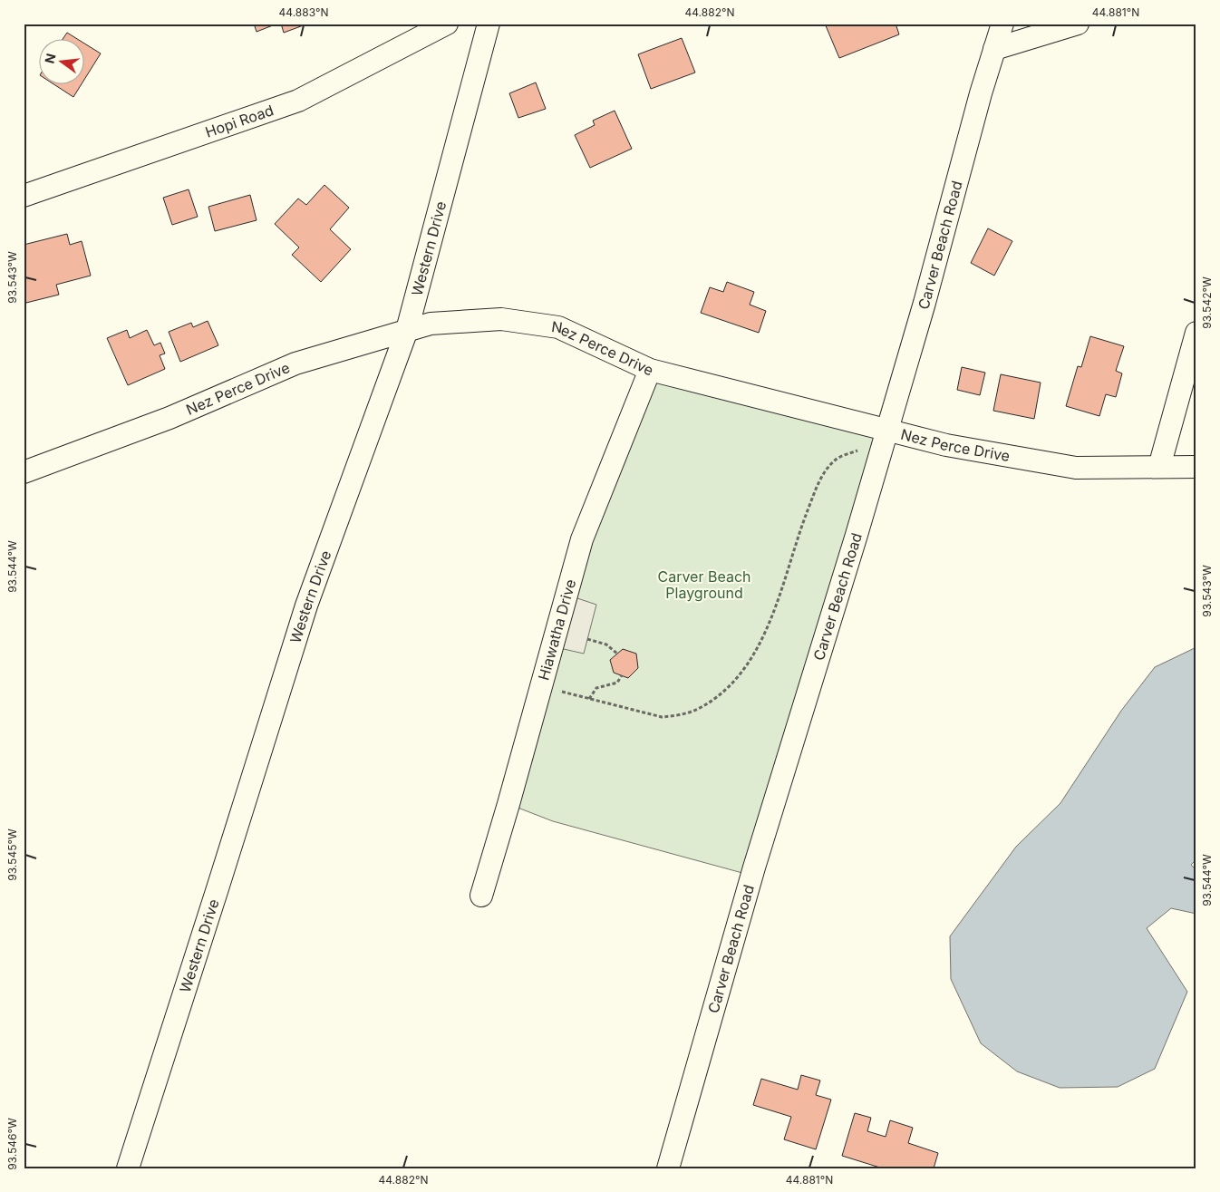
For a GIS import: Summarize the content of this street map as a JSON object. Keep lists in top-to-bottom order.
{
  "streets": {
    "street": [
      "Hopi Road",
      "Carver Beach Road",
      "Western Drive",
      "Nez Perce Drive",
      "Hiawatha Drive"
    ]
  },
  "crossings": [
    ["Carver Beach Road", "Nez Perce Drive"],
    ["Western Drive", "Nez Perce Drive"],
    ["Nez Perce Drive", "Hiawatha Drive"]
  ],
  "parks": ["Carver Beach Playground"],
  "north": "left",
  "coordinates": [
    "44.883°N",
    "44.882°N",
    "44.881°N",
    "93.543°W",
    "93.542°W",
    "93.544°W",
    "93.545°W",
    "93.546°W"
  ]
}
